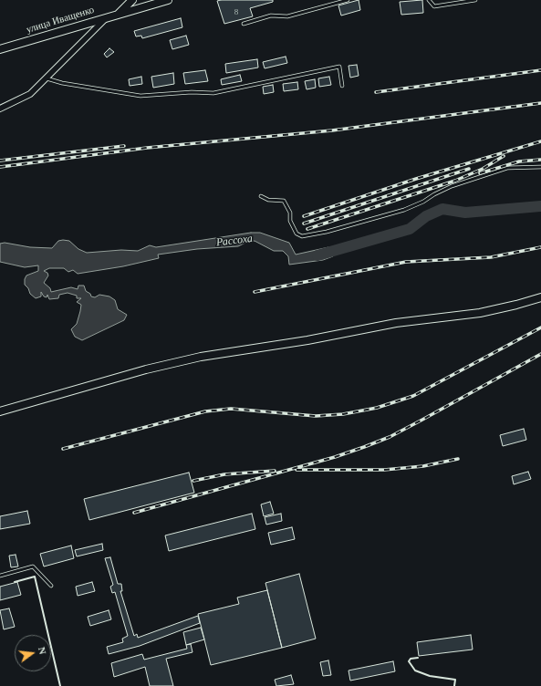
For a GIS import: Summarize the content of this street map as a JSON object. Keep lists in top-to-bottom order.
{
  "streets": {
    "street": ["улица Иващенко"]
  },
  "water": ["Рассоха"],
  "house_numbers": ["8"],
  "north": "right"
}
